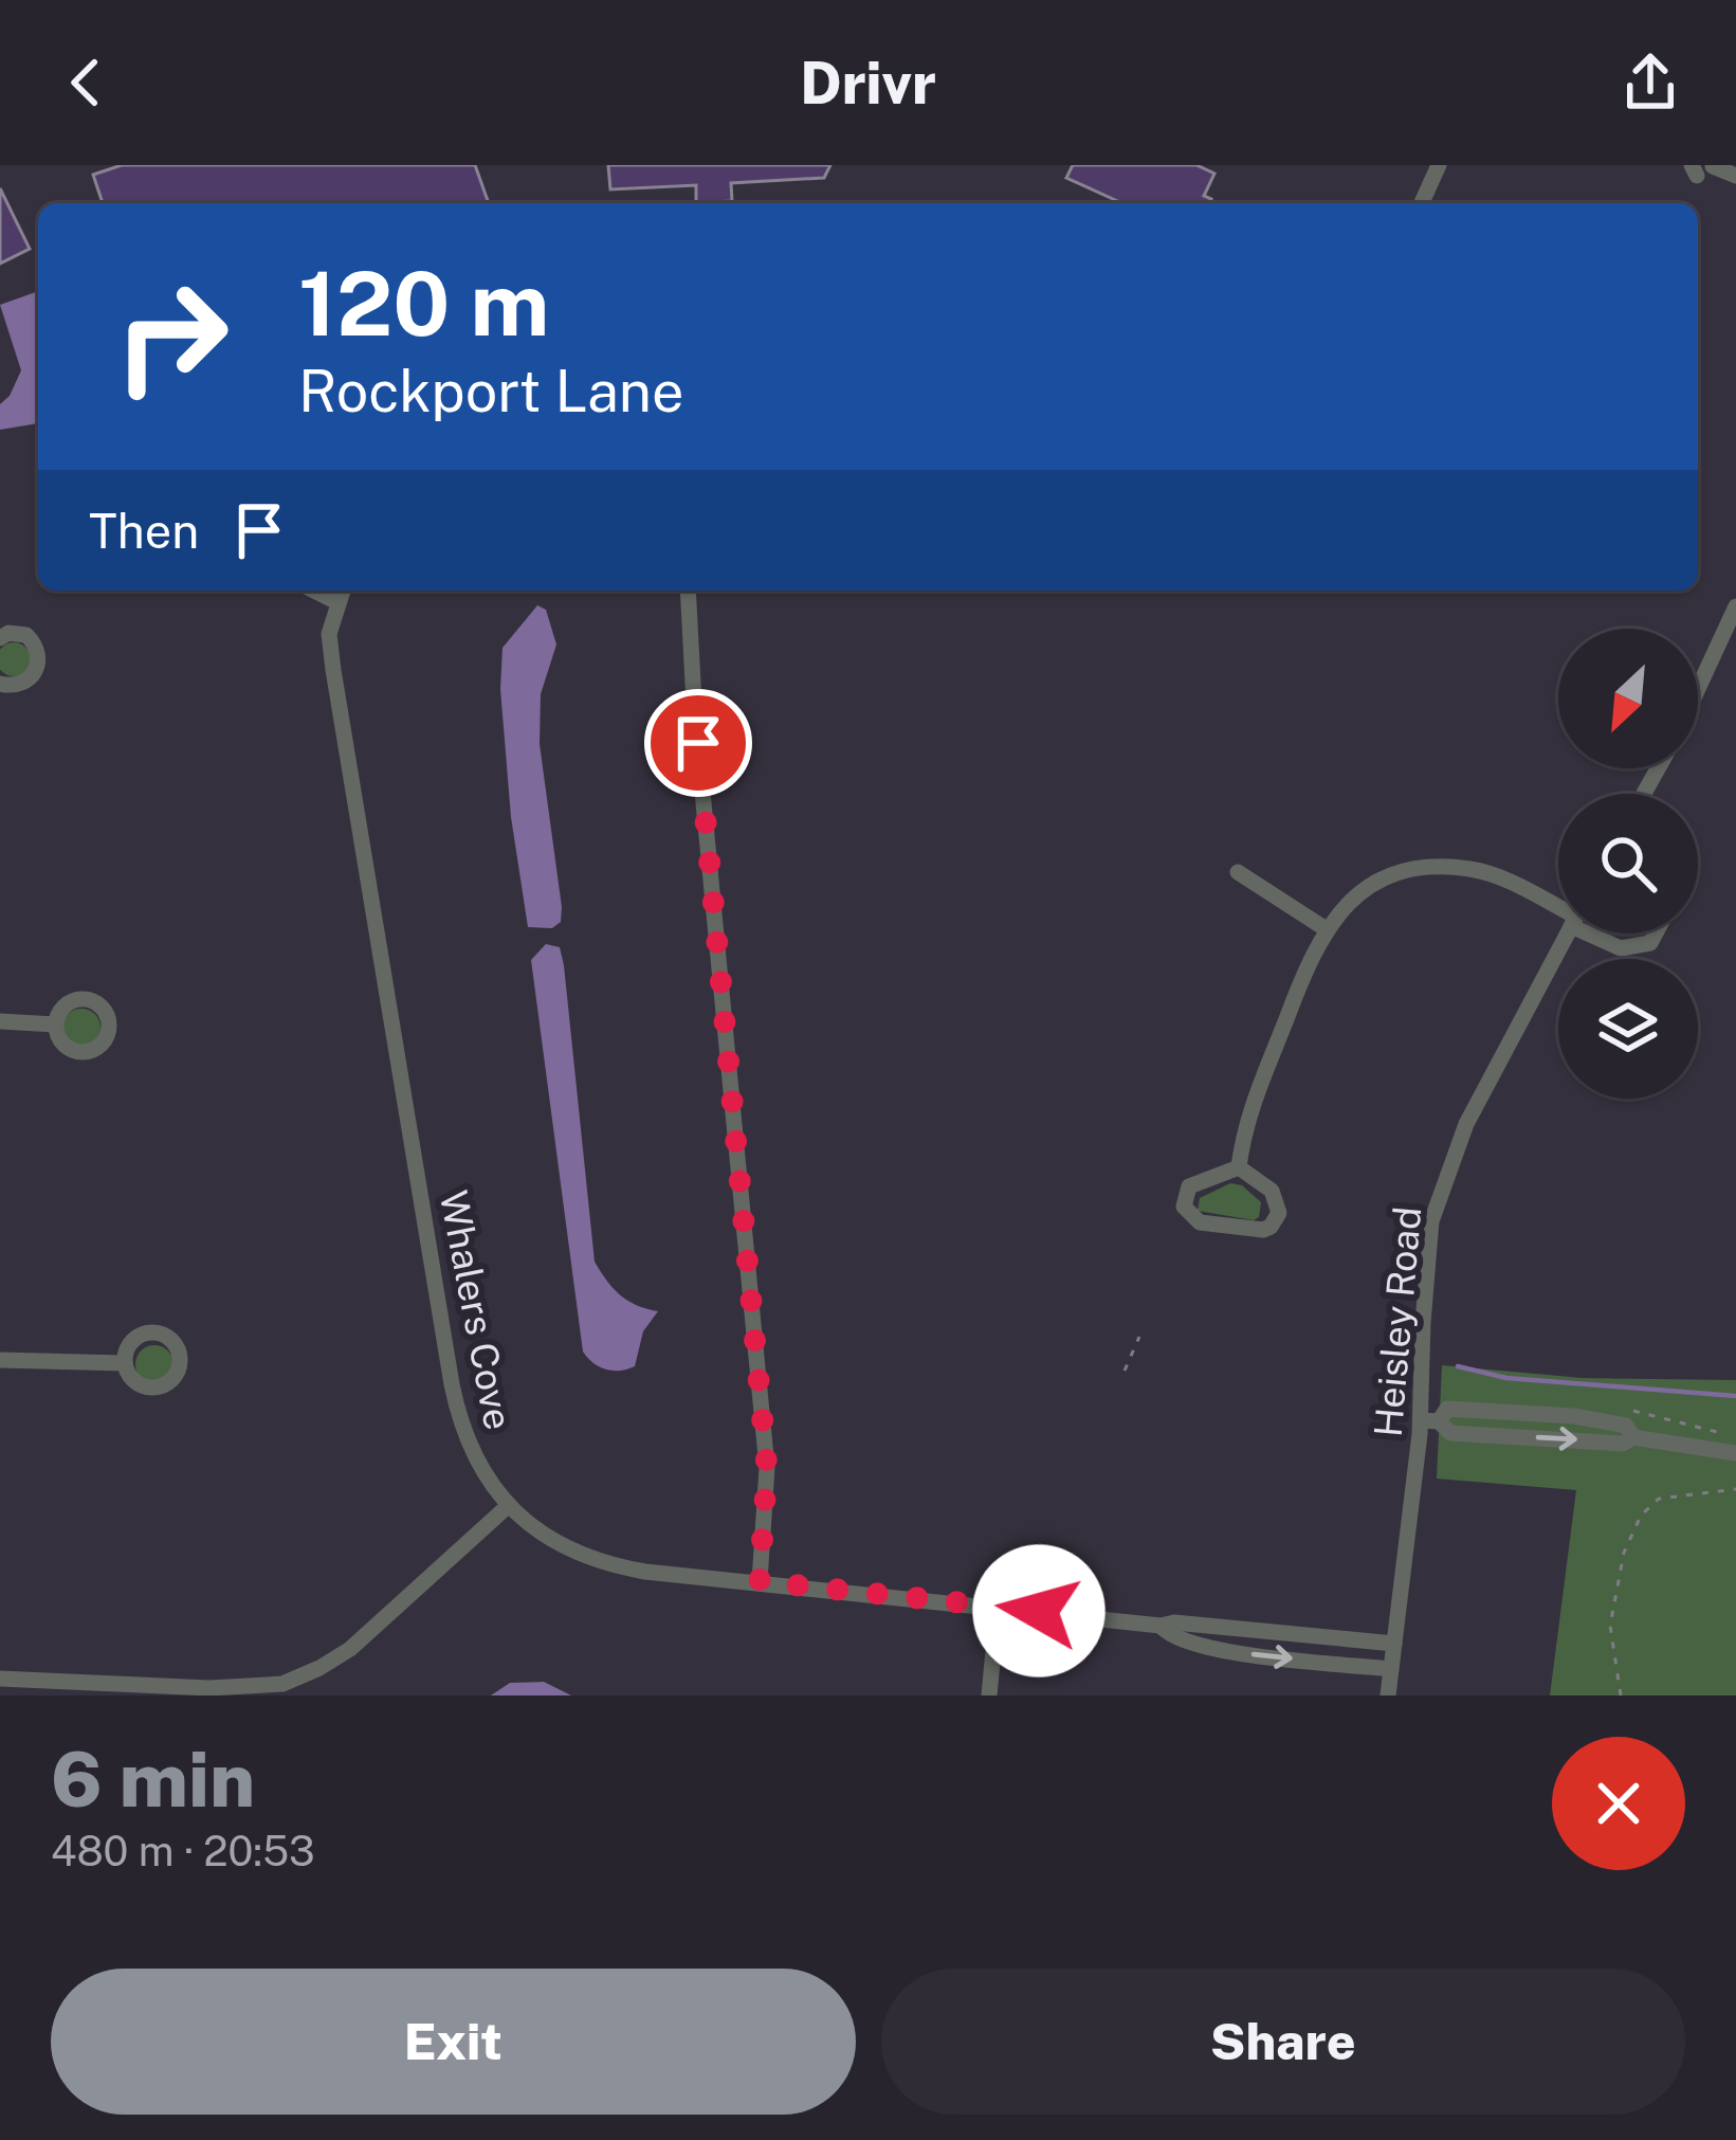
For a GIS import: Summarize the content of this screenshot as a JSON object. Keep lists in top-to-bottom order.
{
  "streets": {
    "street": ["Whalers Cove", "Heisley Road"]
  },
  "crossings": [
    ["Whalers Cove", "Heisley Road"]
  ],
  "north": "bottom left",
  "page": {
    "header": "Drivr",
    "turn": ["120 m", "Rockport Lane"],
    "then": "Then",
    "heading": ["6 min", "480 m · 20:53"],
    "buttons": ["Exit", "Share"]
  }
}
